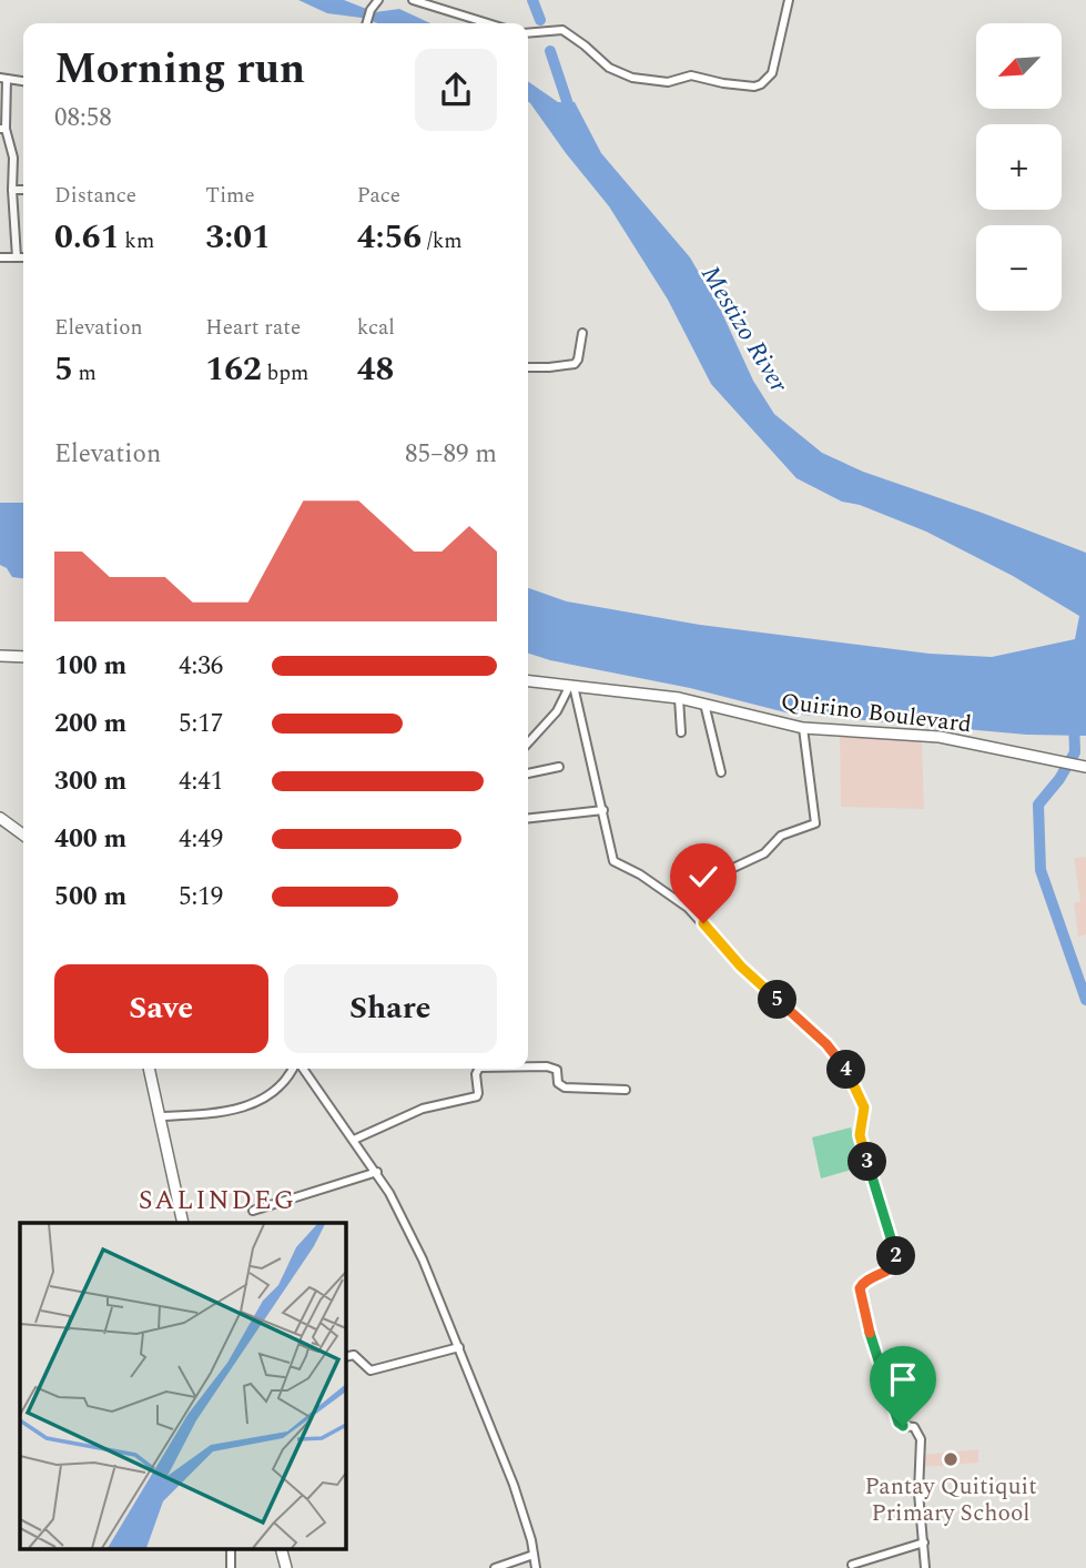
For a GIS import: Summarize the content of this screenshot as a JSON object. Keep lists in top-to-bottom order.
{
  "streets": {
    "street": ["Quirino Boulevard"]
  },
  "districts": ["SALINDEG"],
  "water": ["Mestizo River"],
  "places": ["Pantay Quitiquit Primary School"],
  "north": "bottom left",
  "page": {
    "map_buttons": ["+", "−"],
    "heading": ["Morning run", "08:58"],
    "stats": [
      ["Distance", "0.61 km"],
      ["Time", "3:01"],
      ["Pace", "4:56 /km"],
      ["Elevation", "5 m"],
      ["Heart rate", "162 bpm"],
      ["kcal", "48"]
    ],
    "chart": ["Elevation", "85–89 m"],
    "list": [
      {
        "name": "100 m",
        "note": "4:36"
      },
      {
        "name": "200 m",
        "note": "5:17"
      },
      {
        "name": "300 m",
        "note": "4:41"
      },
      {
        "name": "400 m",
        "note": "4:49"
      },
      {
        "name": "500 m",
        "note": "5:19"
      }
    ],
    "buttons": ["Save", "Share"],
    "pins": [
      "5",
      "4",
      "3",
      "2"
    ]
  }
}
